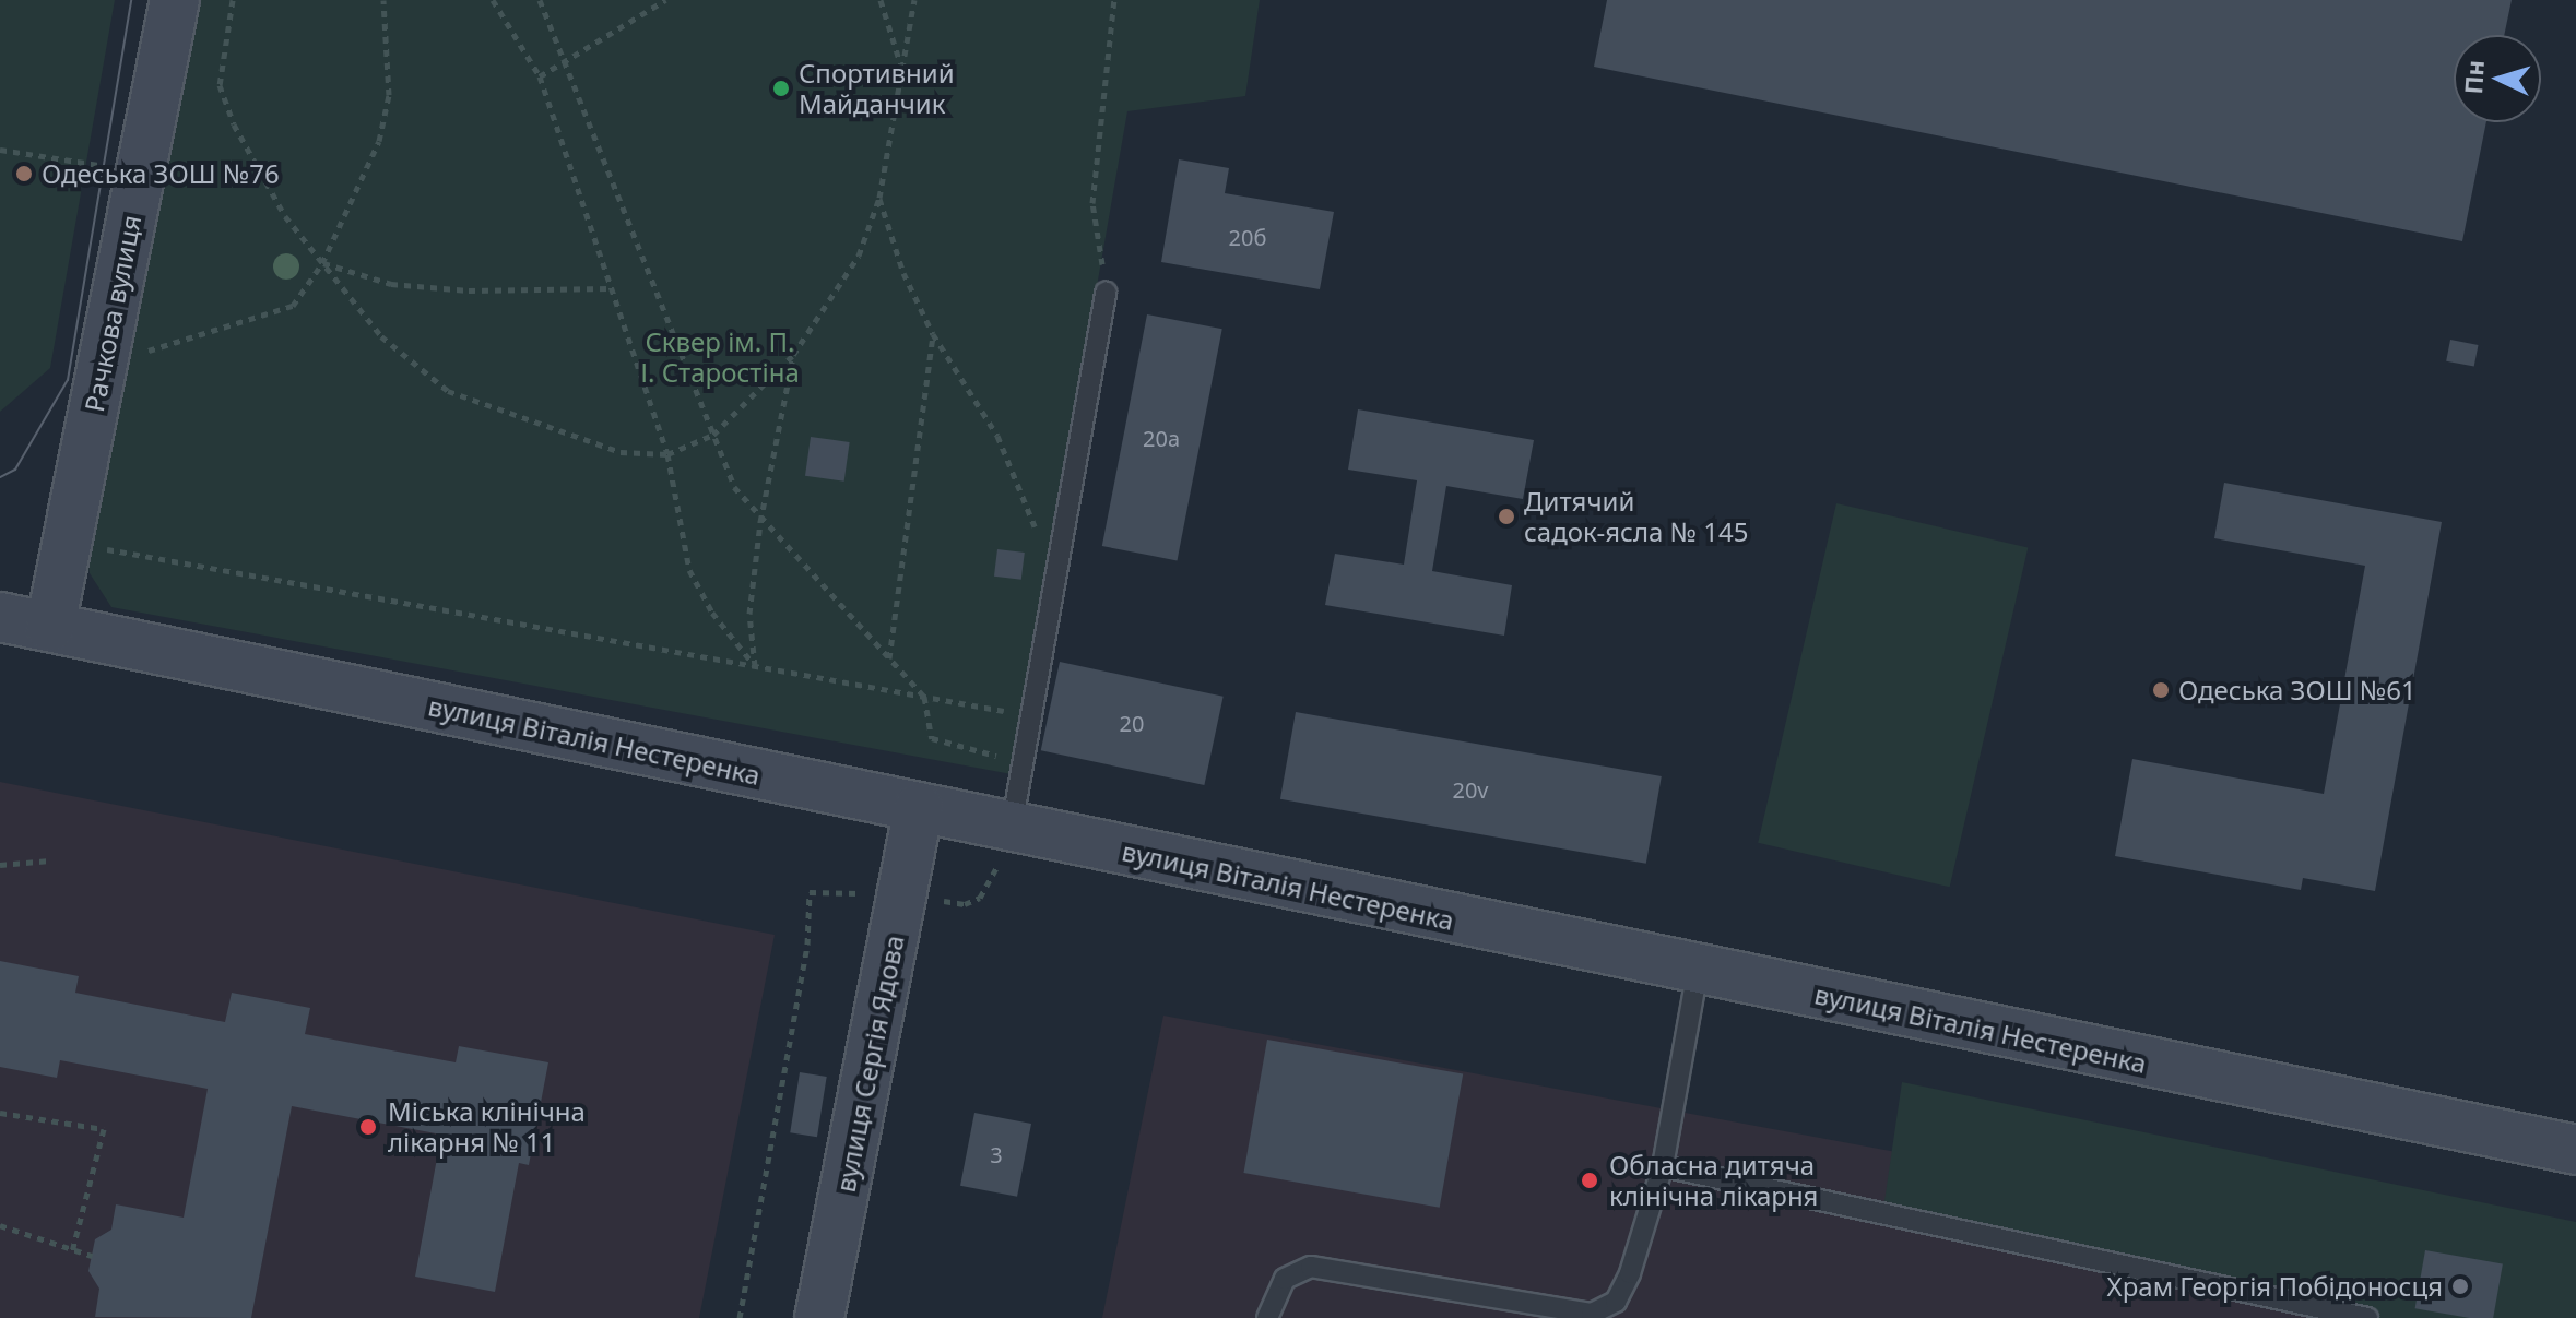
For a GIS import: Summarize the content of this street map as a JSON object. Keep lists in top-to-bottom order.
{
  "streets": {
    "main road": ["Рачкова вулиця", "вулиця Віталія Нестеренка", "вулиця Сергія Ядова"]
  },
  "crossings": [
    ["Рачкова вулиця", "вулиця Віталія Нестеренка"],
    ["вулиця Віталія Нестеренка", "вулиця Сергія Ядова"]
  ],
  "parks": ["Сквер ім. П. І. Старостіна"],
  "places": [
    "Спортивний Майданчик",
    "Одеська ЗОШ №76",
    "Дитячий садок-ясла № 145",
    "Одеська ЗОШ №61",
    "Міська клінічна лікарня № 11",
    "Обласна дитяча клінічна лікарня",
    "Храм Георгія Побідоносця"
  ],
  "house_numbers": [
    "20б",
    "20а",
    "20",
    "20v",
    "3"
  ],
  "north": "left"
}
